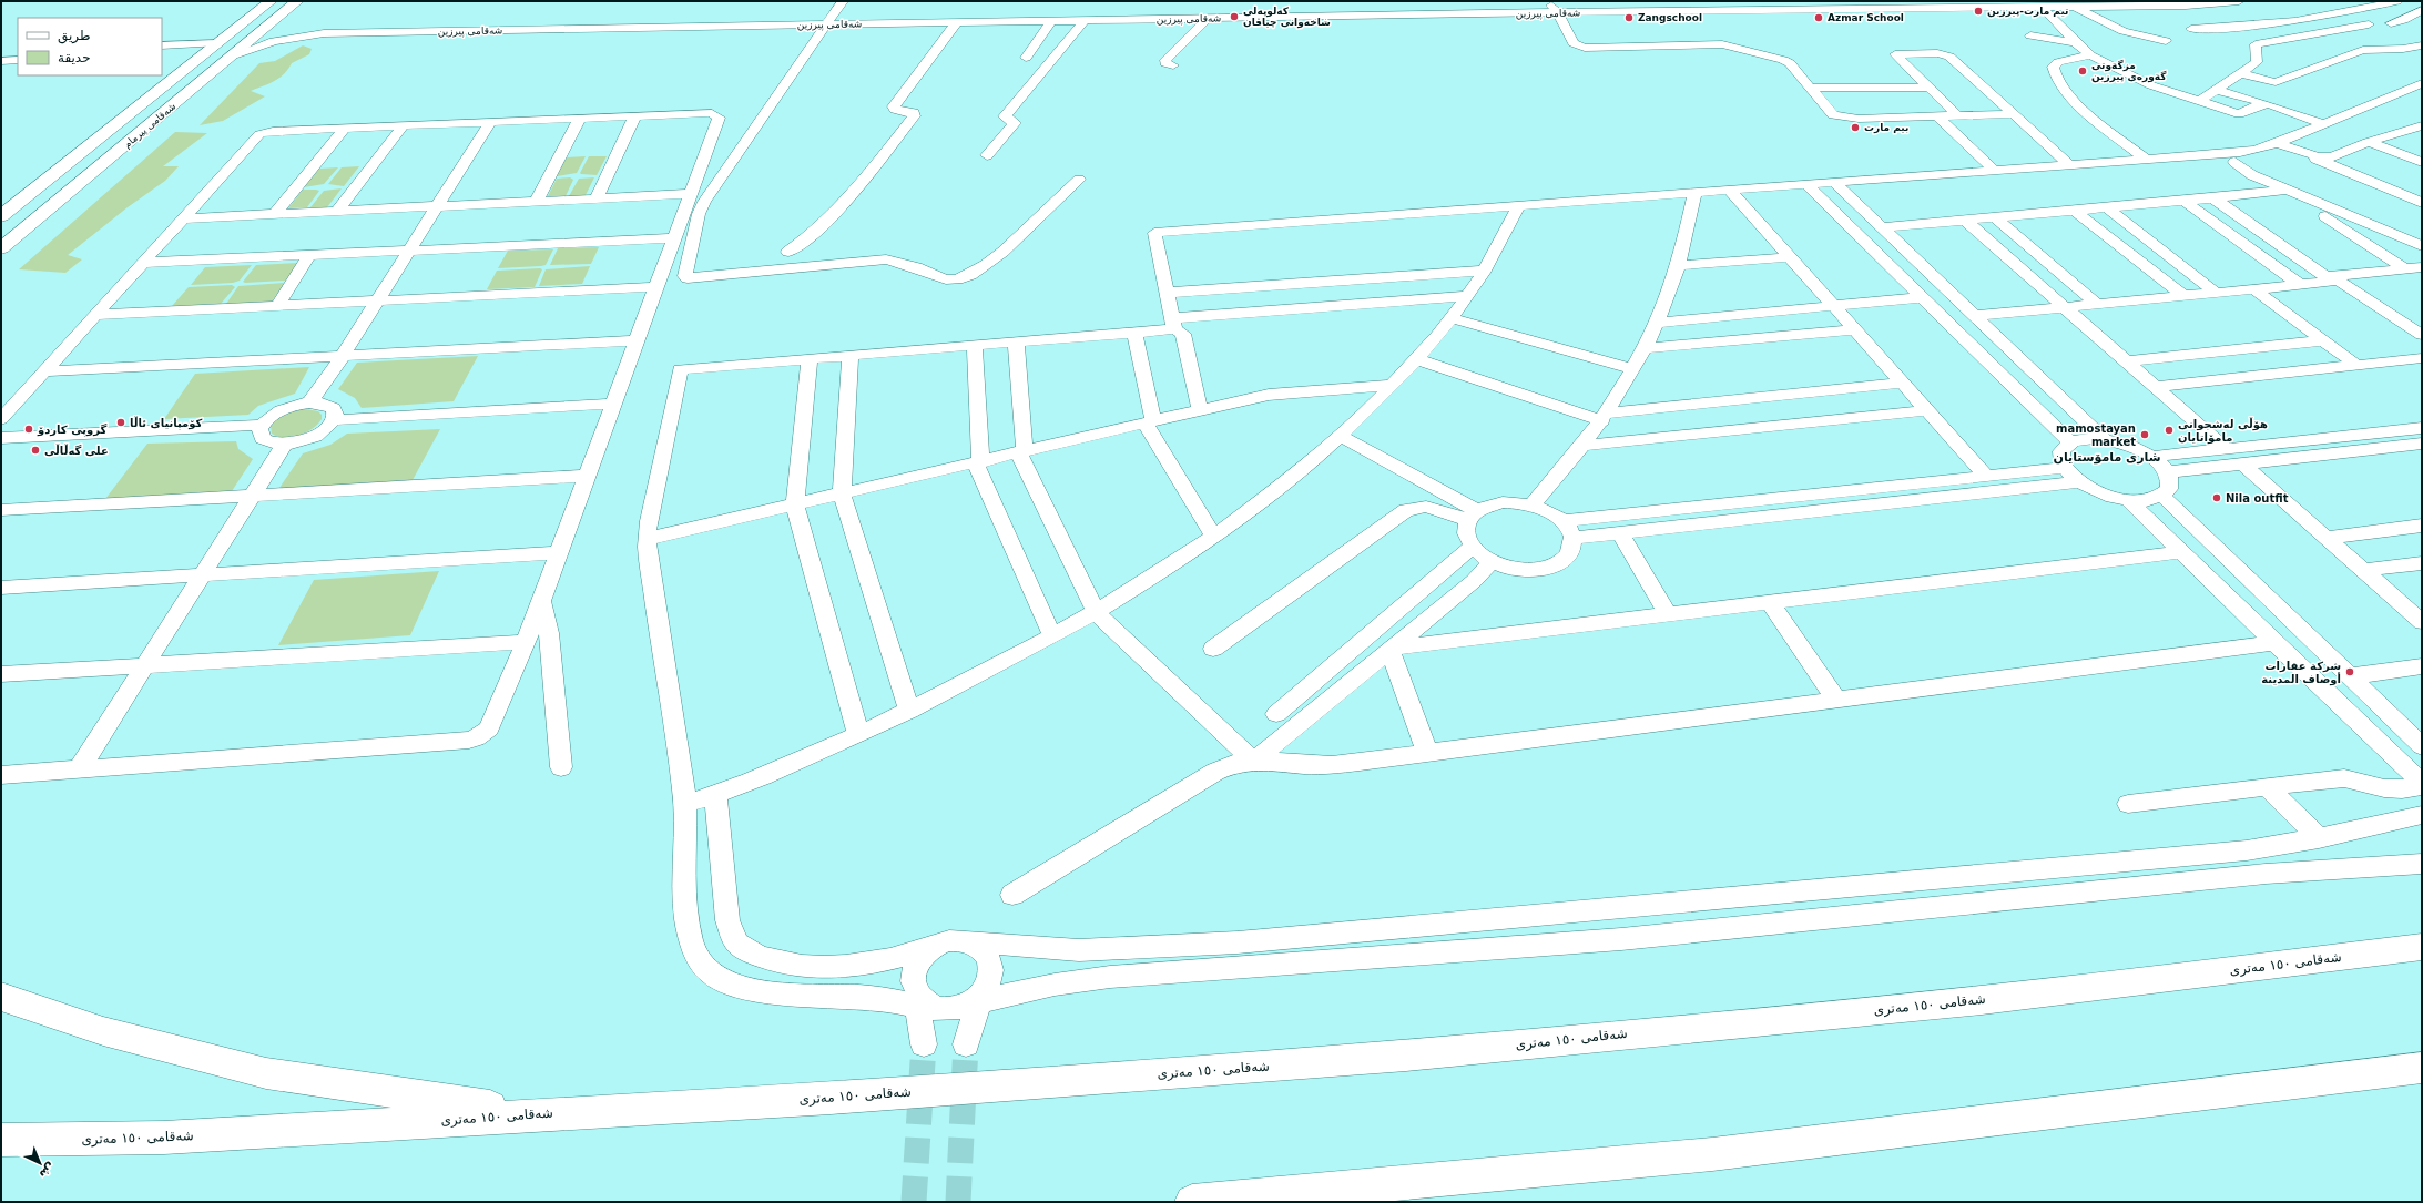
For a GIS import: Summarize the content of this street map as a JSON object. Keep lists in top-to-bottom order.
{
  "streets": {
    "highway": ["شەقامی پیرمام", "شەقامی ١٥٠ مەتری"],
    "street": ["شەقامی پیرزین"]
  },
  "districts": ["شاری مامۆستایان"],
  "places": [
    "تیم مارت-پیرزین",
    "کەلوپەلی شاخەوانی چیاڤان",
    "Zangschool",
    "Azmar School",
    "مزگةوتی گةورەی پیرزین",
    "بیم مارت",
    "کۆمپانیای ئاڵا",
    "گروپی کاردۆ",
    "هۆڵی لەشجوانی مامۆاتایان",
    "mamostayan market",
    "علی گەڵاڵی",
    "Nila outfit",
    "شركة عقارات أوصاف المدينة"
  ],
  "legend": ["طريق", "حديقة"],
  "north": "bottom right"
}
